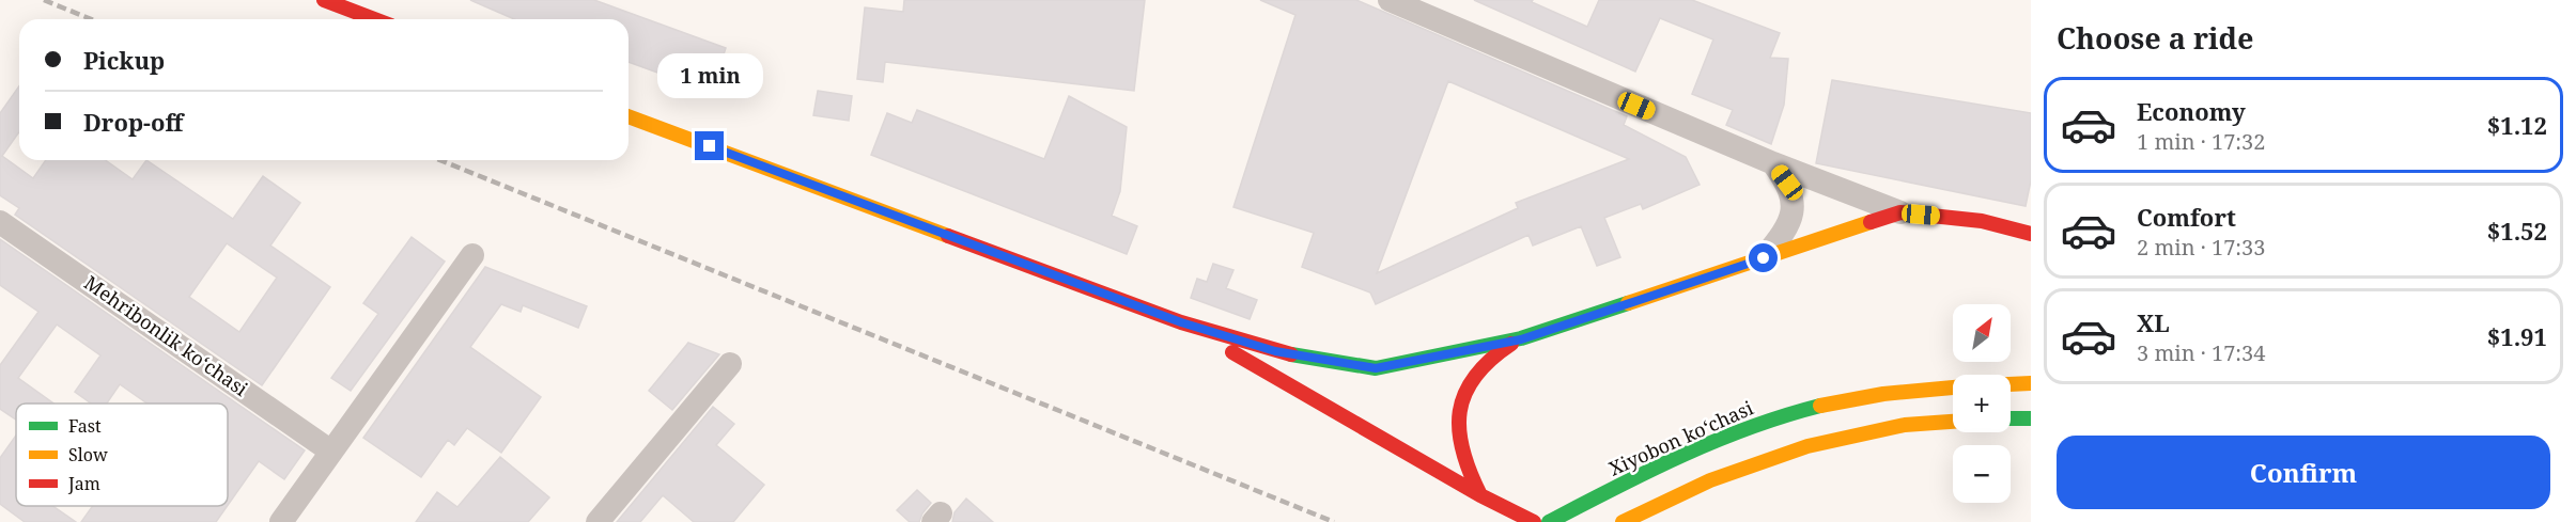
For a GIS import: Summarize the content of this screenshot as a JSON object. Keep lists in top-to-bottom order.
{
  "streets": {
    "main road": ["Xiyobon koʻchasi"],
    "street": ["Mehribonlik koʻchasi"]
  },
  "legend": ["Fast", "Slow", "Jam"],
  "north": "top right",
  "page": {
    "heading": "Choose a ride",
    "banner": ["Pickup", "Drop-off"],
    "bubble": "1 min",
    "list": [
      {
        "name": "Economy",
        "note": "1 min · 17:32",
        "value": "$1.12"
      },
      {
        "name": "Comfort",
        "note": "2 min · 17:33",
        "value": "$1.52"
      },
      {
        "name": "XL",
        "note": "3 min · 17:34",
        "value": "$1.91"
      }
    ],
    "map_buttons": ["+", "−"],
    "buttons": "Confirm"
  }
}
